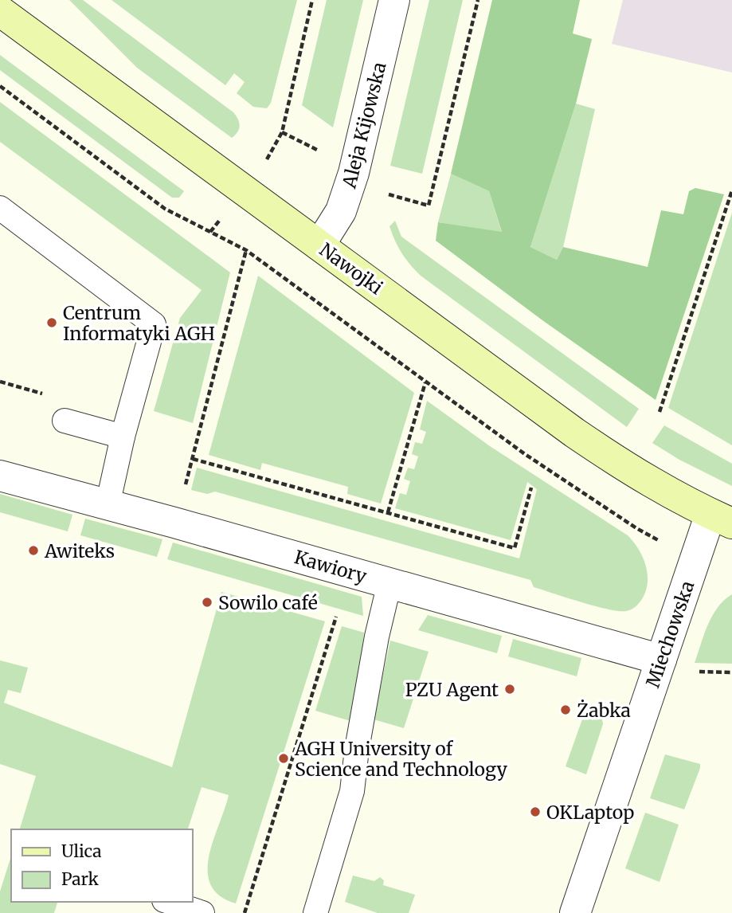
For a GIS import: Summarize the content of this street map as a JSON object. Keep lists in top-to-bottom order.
{
  "streets": {
    "main road": ["Nawojki"],
    "street": ["Aleja Kijowska", "Kawiory", "Miechowska"]
  },
  "crossings": [
    ["Aleja Kijowska", "Nawojki"],
    ["Nawojki", "Miechowska"],
    ["Kawiory", "Miechowska"]
  ],
  "places": [
    "Centrum Informatyki AGH",
    "Awiteks",
    "Sowilo café",
    "PZU Agent",
    "Żabka",
    "AGH University of Science and Technology",
    "OKLaptop"
  ],
  "legend": ["Ulica", "Park"]
}
